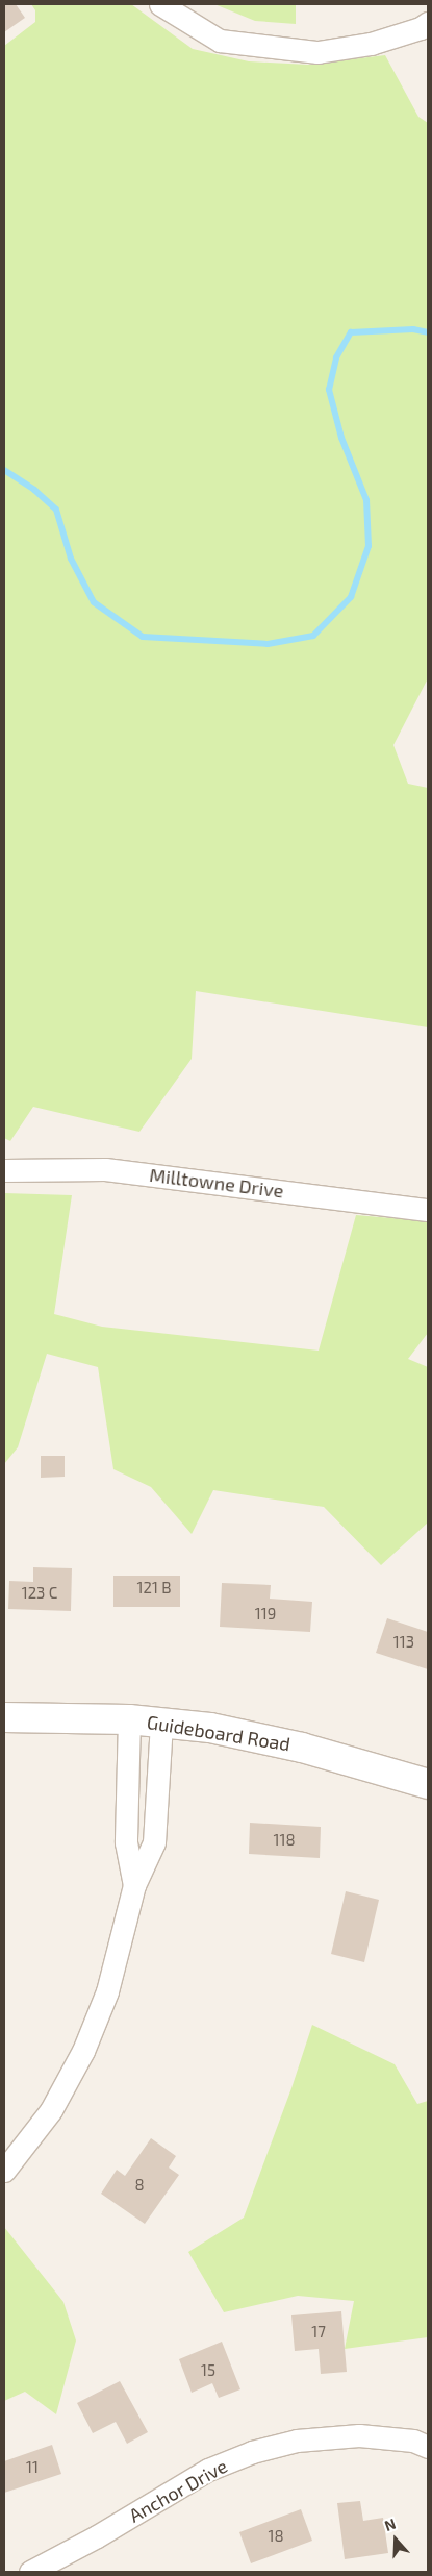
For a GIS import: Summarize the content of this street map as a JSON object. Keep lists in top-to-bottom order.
{
  "streets": {
    "street": ["Milltowne Drive", "Guideboard Road", "Anchor Drive"]
  },
  "house_numbers": [
    "121 B",
    "123 C",
    "119",
    "113",
    "118",
    "8",
    "17",
    "15",
    "11",
    "18"
  ],
  "north": "top"
}
